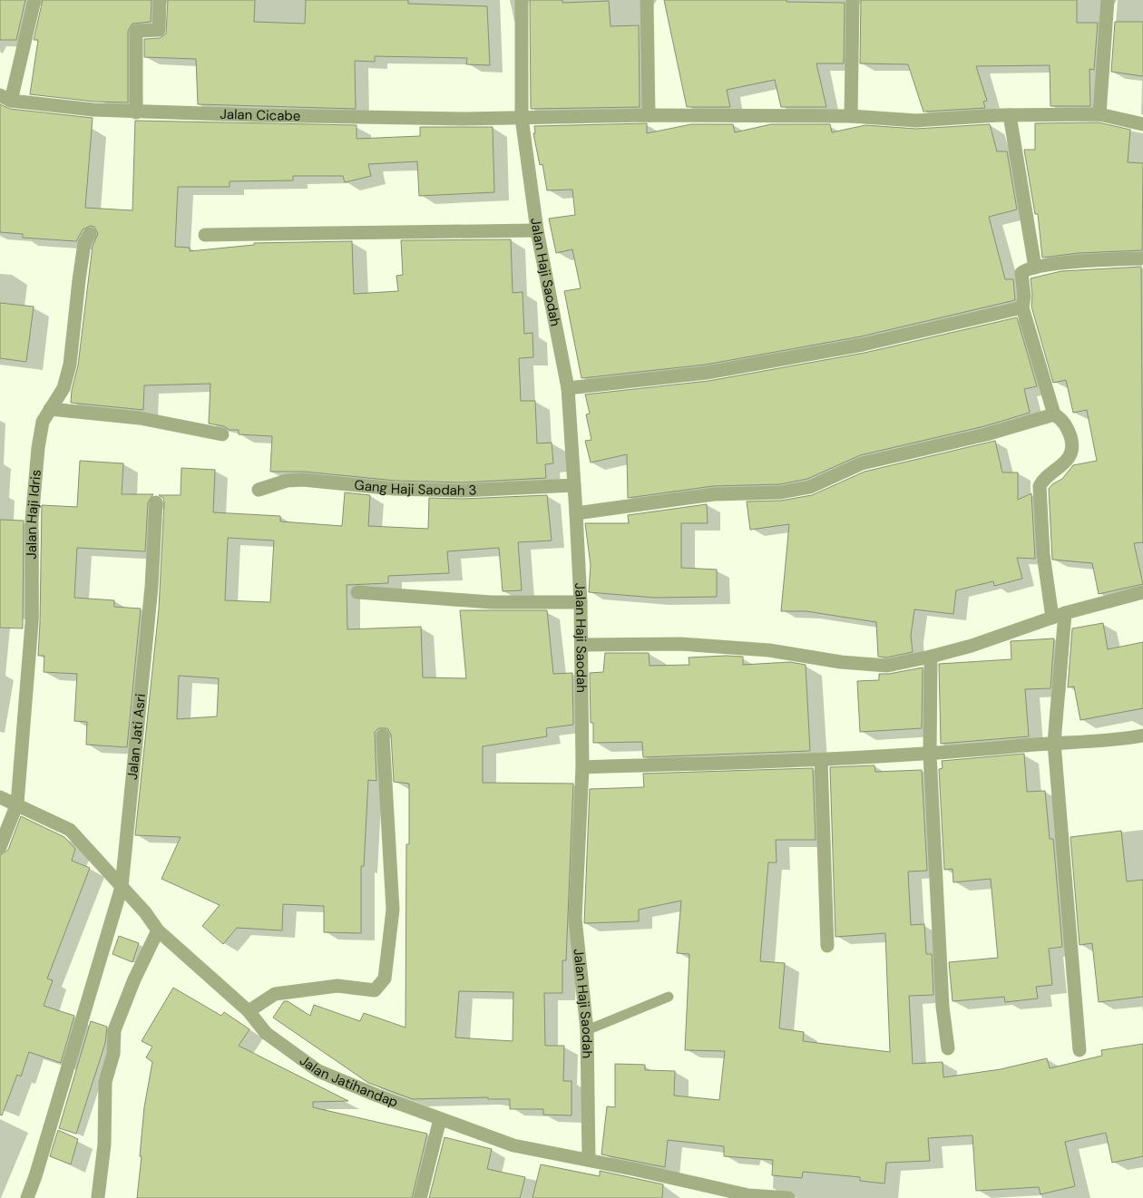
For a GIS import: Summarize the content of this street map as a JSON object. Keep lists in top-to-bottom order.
{
  "streets": {
    "street": [
      "Jalan Cicabe",
      "Jalan Haji Saodah",
      "Gang Haji Saodah 3",
      "Jalan Haji Idris",
      "Jalan Jati Asri",
      "Jalan Jatihandap"
    ]
  },
  "crossings": [
    ["Jalan Cicabe", "Jalan Haji Saodah"],
    ["Jalan Haji Saodah", "Gang Haji Saodah 3"],
    ["Jalan Haji Saodah", "Jalan Jatihandap"],
    ["Jalan Haji Idris", "Jalan Jatihandap"],
    ["Jalan Jati Asri", "Jalan Jatihandap"]
  ]
}
